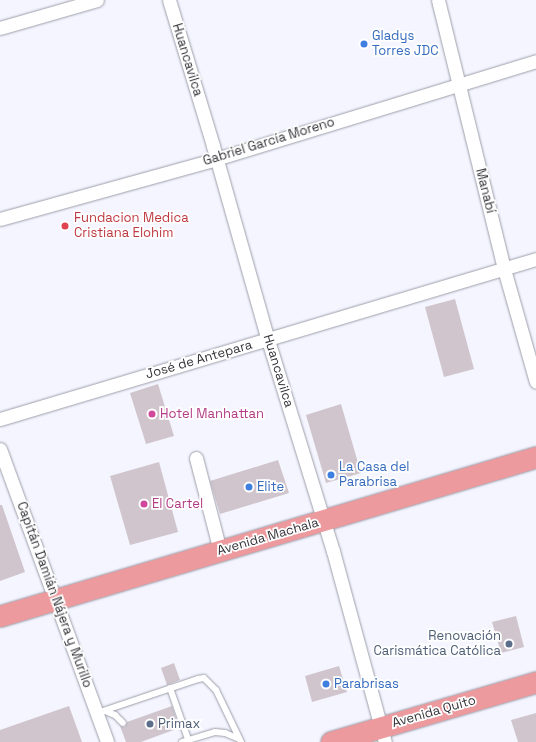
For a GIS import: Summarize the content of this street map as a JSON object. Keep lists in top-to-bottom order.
{
  "streets": {
    "main road": ["Avenida Machala", "Avenida Quito"],
    "street": [
      "Huancavilca",
      "Gabriel García Moreno",
      "Manabí",
      "José de Antepara",
      "Capitán Damián Nájera y Murillo"
    ]
  },
  "crossings": [
    ["Huancavilca", "Gabriel García Moreno"],
    ["Huancavilca", "José de Antepara"],
    ["Huancavilca", "Avenida Machala"],
    ["Huancavilca", "Avenida Quito"],
    ["Gabriel García Moreno", "Manabí"],
    ["Manabí", "José de Antepara"],
    ["Avenida Machala", "Capitán Damián Nájera y Murillo"]
  ],
  "places": [
    "Gladys Torres JDC",
    "Fundacion Medica Cristiana Elohim",
    "Hotel Manhattan",
    "La Casa del Parabrisa",
    "Elite",
    "El Cartel",
    "Renovación Carismática Católica",
    "Parabrisas",
    "Primax"
  ]
}
